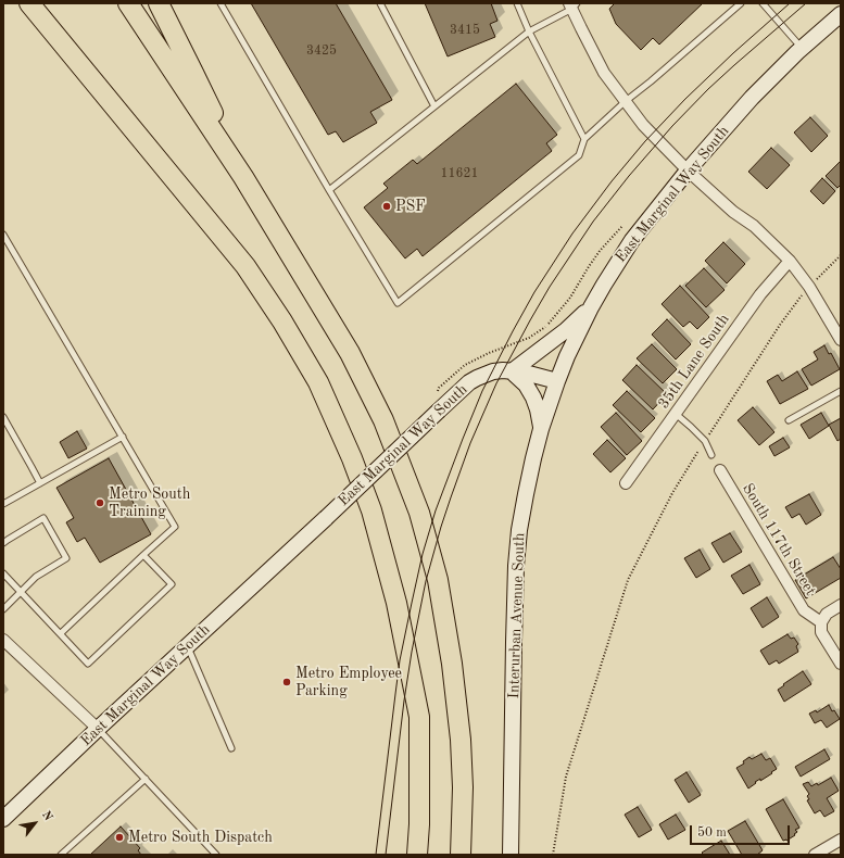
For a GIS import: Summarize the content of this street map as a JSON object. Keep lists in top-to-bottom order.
{
  "streets": {
    "street": [
      "East Marginal Way South",
      "35th Lane South",
      "South 117th Street",
      "Interurban Avenue South"
    ]
  },
  "crossings": [
    ["East Marginal Way South", "Interurban Avenue South"]
  ],
  "places": [
    "PSF",
    "Metro South Training",
    "Metro Employee Parking",
    "Metro South Dispatch"
  ],
  "house_numbers": ["3415", "3425", "11621"],
  "scale_bar": "50 m",
  "north": "top right"
}
